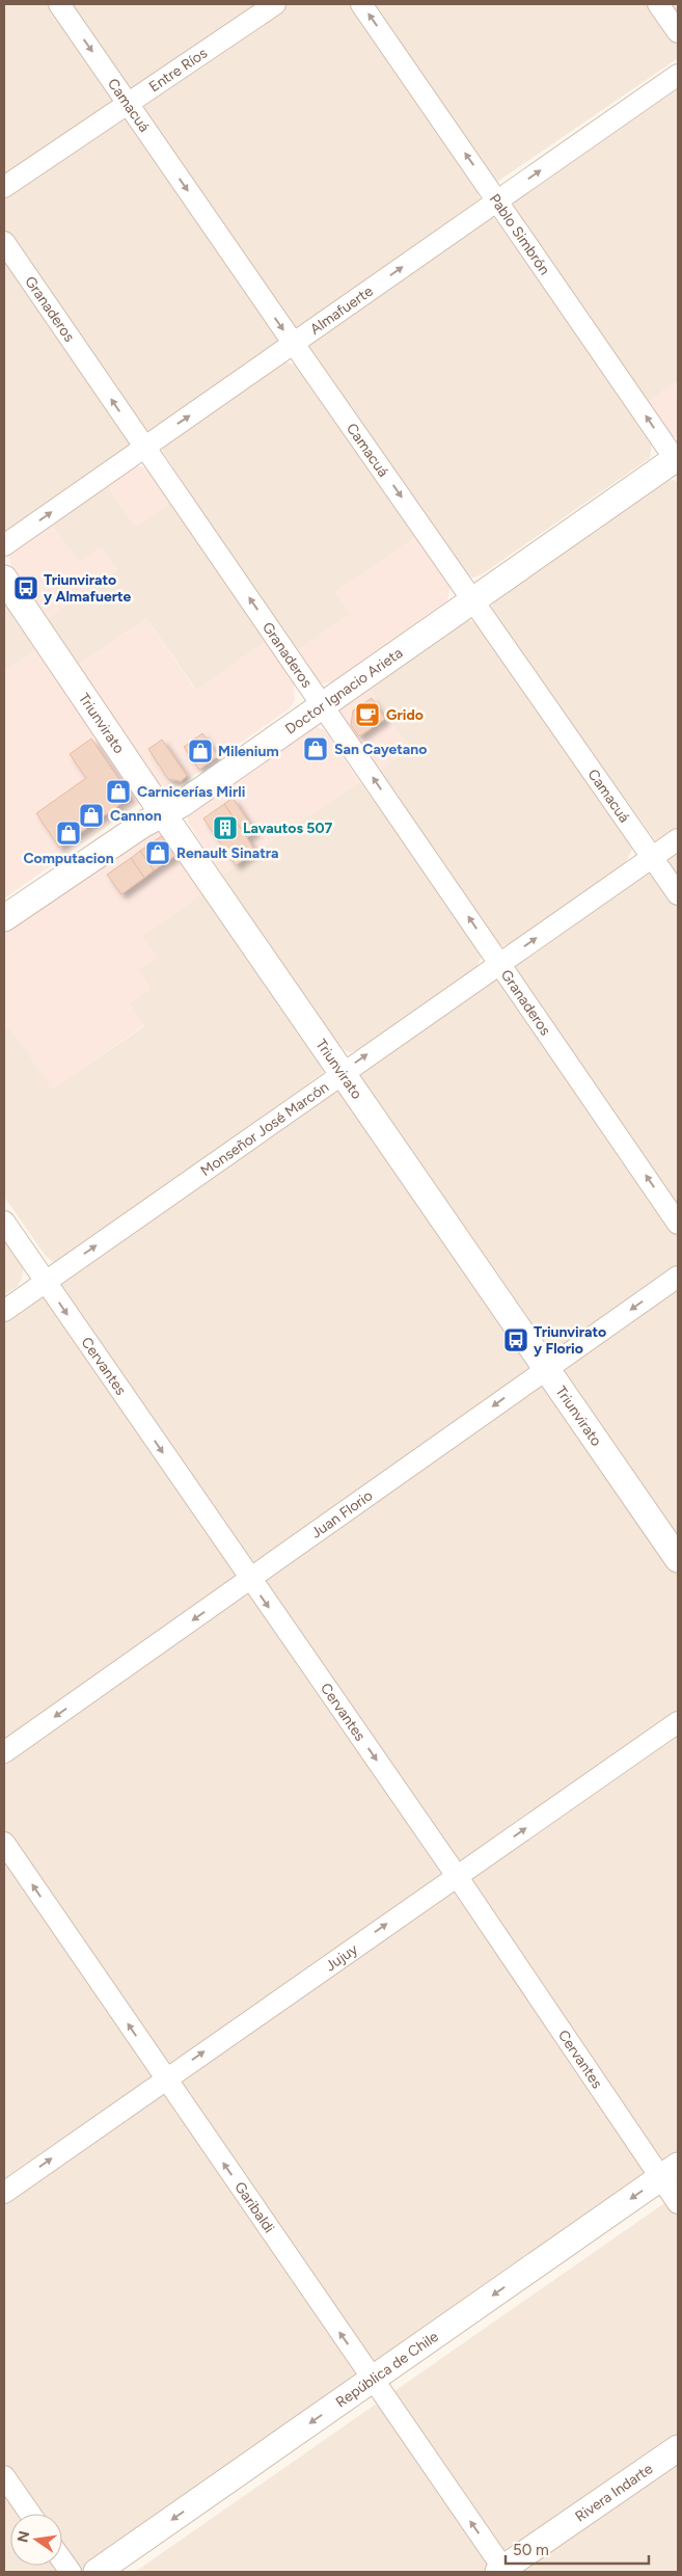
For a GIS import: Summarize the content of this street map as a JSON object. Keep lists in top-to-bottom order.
{
  "streets": {
    "street": [
      "Entre Ríos",
      "Camacuá",
      "Pablo Simbrón",
      "Granaderos",
      "Almafuerte",
      "Doctor Ignacio Arieta",
      "Triunvirato",
      "Monseñor José Marcón",
      "Cervantes",
      "Juan Florio",
      "Jujuy",
      "Garibaldi",
      "República de Chile",
      "Rivera Indarte"
    ]
  },
  "crossings": [
    ["Entre Ríos", "Camacuá"],
    ["Camacuá", "Almafuerte"],
    ["Camacuá", "Doctor Ignacio Arieta"],
    ["Camacuá", "Monseñor José Marcón"],
    ["Pablo Simbrón", "Almafuerte"],
    ["Pablo Simbrón", "Doctor Ignacio Arieta"],
    ["Granaderos", "Almafuerte"],
    ["Granaderos", "Doctor Ignacio Arieta"],
    ["Granaderos", "Monseñor José Marcón"],
    ["Doctor Ignacio Arieta", "Triunvirato"],
    ["Triunvirato", "Monseñor José Marcón"],
    ["Triunvirato", "Juan Florio"],
    ["Monseñor José Marcón", "Cervantes"],
    ["Cervantes", "Juan Florio"],
    ["Cervantes", "Jujuy"],
    ["Cervantes", "República de Chile"],
    ["Jujuy", "Garibaldi"],
    ["Garibaldi", "República de Chile"],
    ["Garibaldi", "Rivera Indarte"]
  ],
  "one_way": [
    "Camacuá",
    "Pablo Simbrón",
    "Granaderos",
    "Almafuerte",
    "Monseñor José Marcón",
    "Cervantes",
    "Juan Florio",
    "Jujuy",
    "Garibaldi",
    "República de Chile"
  ],
  "places": {
    "bus stop": ["Triunvirato y Almafuerte", "Triunvirato y Florio"],
    "cafe": ["Grido"],
    "shop": [
      "San Cayetano",
      "Milenium",
      "Carnicerías Mirli",
      "Cannon",
      "Computacion",
      "Renault Sinatra"
    ],
    "building": ["Lavautos 507"]
  },
  "scale_bar": "50 m",
  "north": "left"
}
